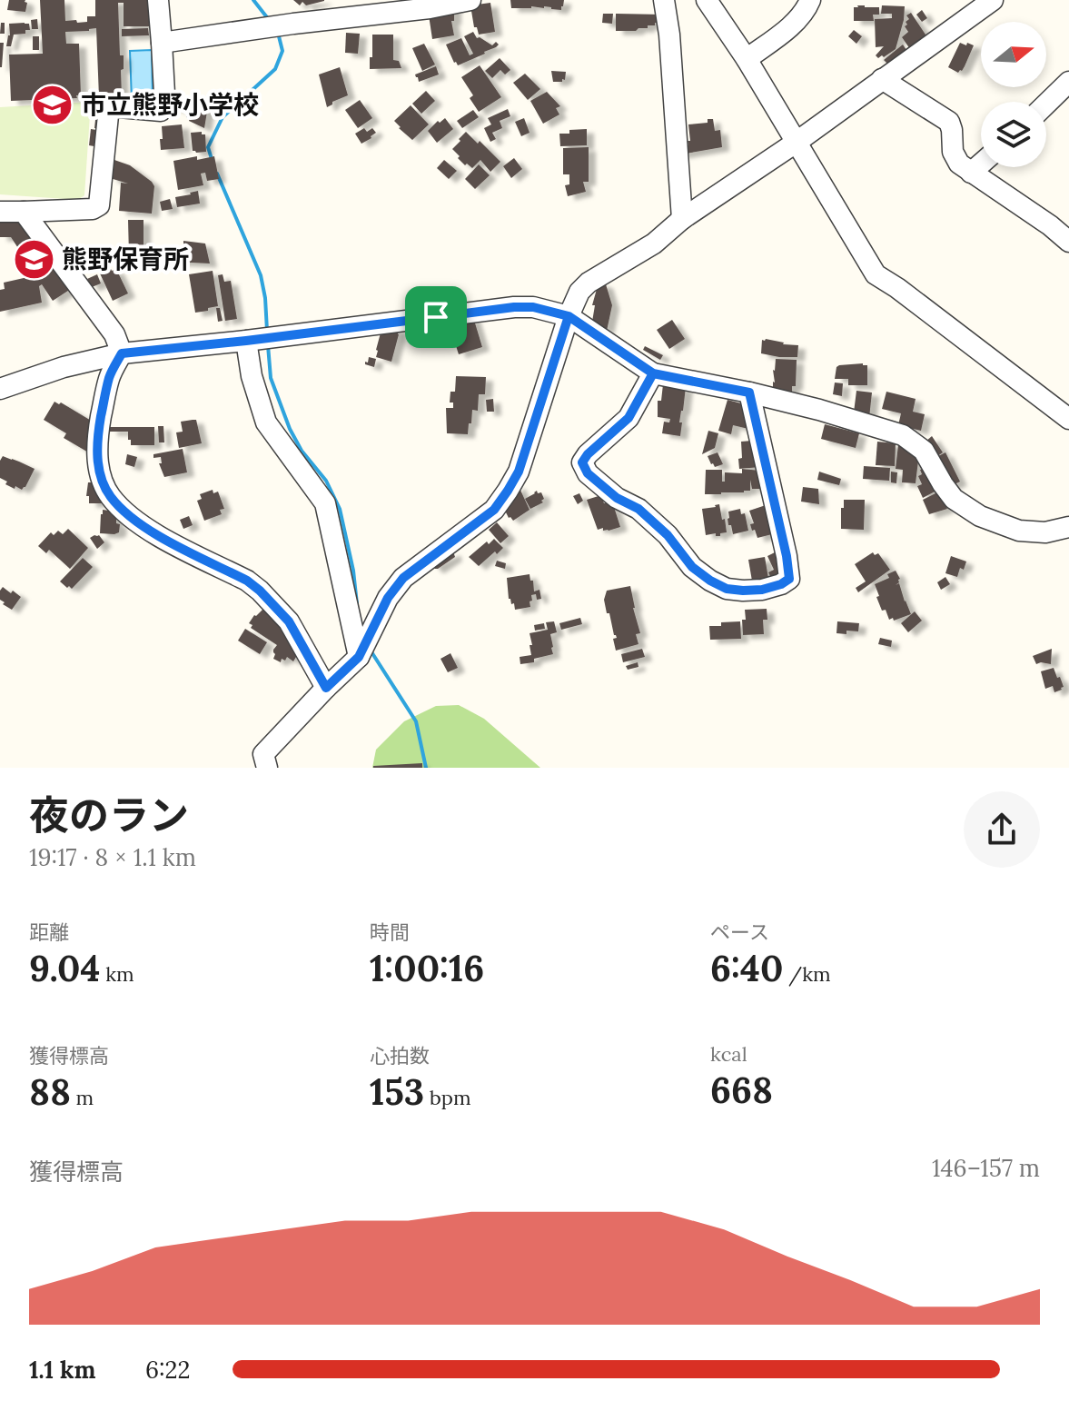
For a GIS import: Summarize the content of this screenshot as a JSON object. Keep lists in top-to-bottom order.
{
  "places": {
    "school or university": ["市立熊野小学校", "熊野保育所"]
  },
  "north": "right",
  "page": {
    "heading": ["夜のラン", "19:17 · 8 × 1.1 km"],
    "stats": [
      ["距離", "9.04 km"],
      ["時間", "1:00:16"],
      ["ペース", "6:40 /km"],
      ["獲得標高", "88 m"],
      ["心拍数", "153 bpm"],
      ["kcal", "668"]
    ],
    "chart": ["獲得標高", "146–157 m"],
    "list": [
      {
        "name": "1.1 km",
        "note": "6:22"
      }
    ]
  }
}
